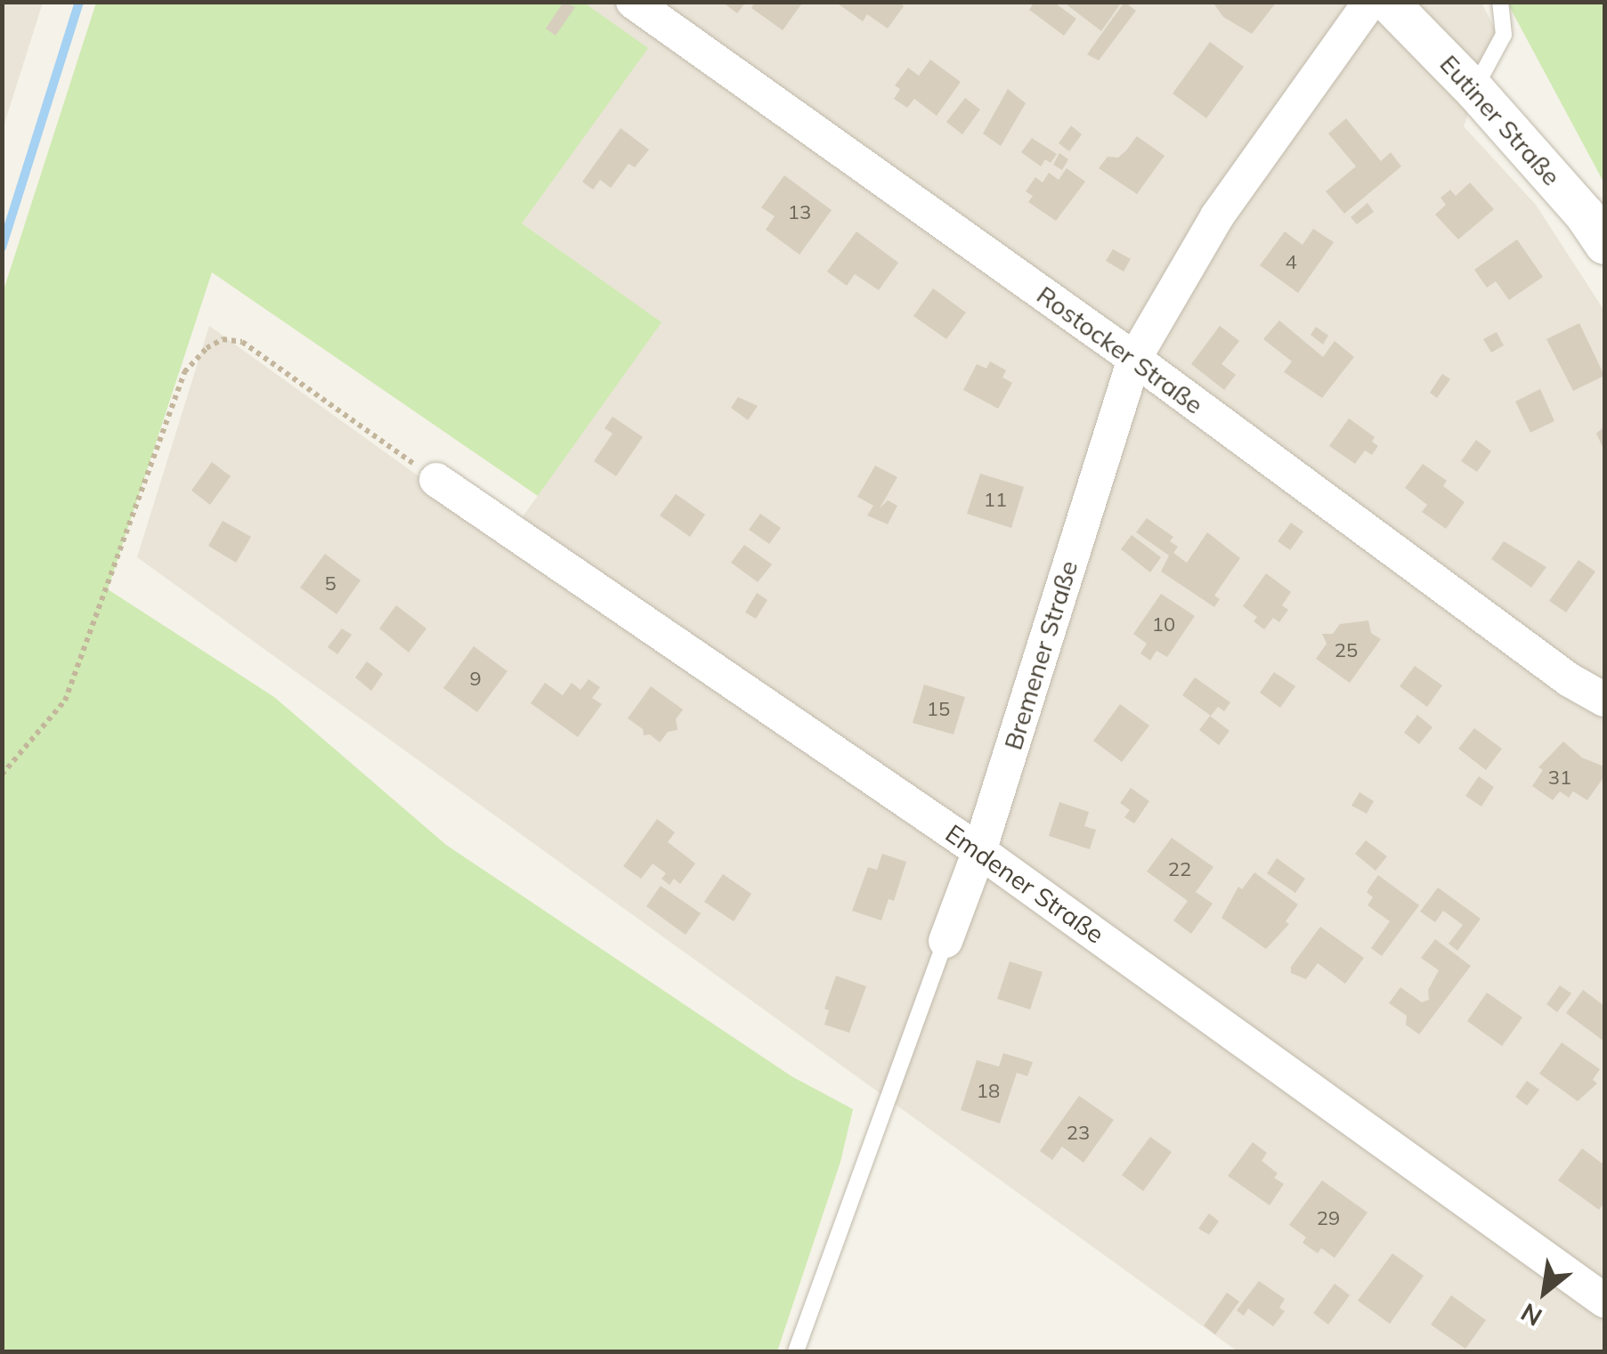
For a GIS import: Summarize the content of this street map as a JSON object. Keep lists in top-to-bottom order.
{
  "streets": {
    "street": [
      "Eutiner Straße",
      "Rostocker Straße",
      "Bremener Straße",
      "Emdener Straße"
    ]
  },
  "crossings": [
    ["Rostocker Straße", "Bremener Straße"],
    ["Bremener Straße", "Emdener Straße"]
  ],
  "house_numbers": [
    "13",
    "4",
    "11",
    "5",
    "10",
    "25",
    "9",
    "15",
    "31",
    "22",
    "18",
    "23",
    "29"
  ],
  "north": "bottom left"
}
